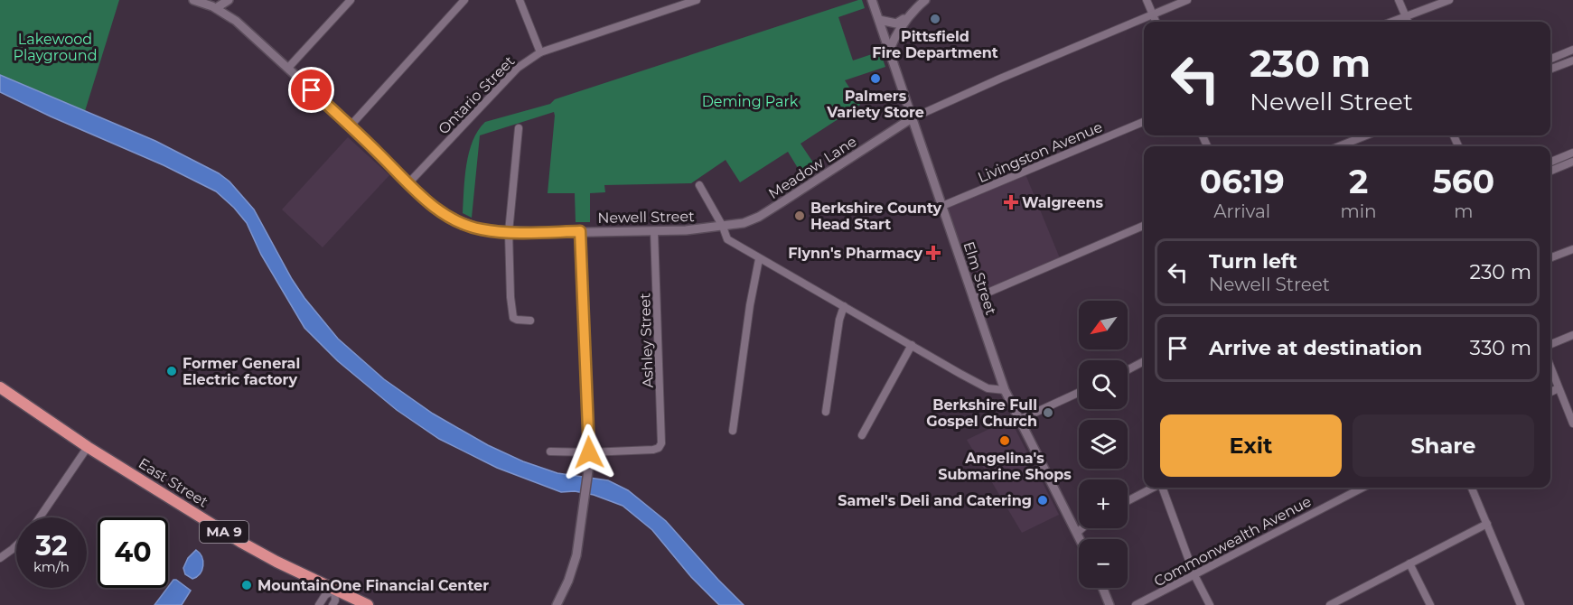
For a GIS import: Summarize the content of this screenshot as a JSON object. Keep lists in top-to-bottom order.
{
  "streets": {
    "highway": ["East Street", "MA 9"],
    "street": [
      "Ontario Street",
      "Livingston Avenue",
      "Meadow Lane",
      "Newell Street",
      "Elm Street",
      "Ashley Street",
      "Commonwealth Avenue"
    ]
  },
  "crossings": [
    ["Ontario Street", "Newell Street"],
    ["Livingston Avenue", "Elm Street"],
    ["Meadow Lane", "Newell Street"],
    ["Meadow Lane", "Elm Street"],
    ["Newell Street", "Ashley Street"]
  ],
  "parks": ["Lakewood Playground", "Deming Park"],
  "places": {
    "other": [
      "Pittsfield Fire Department",
      "Palmers Variety Store",
      "Berkshire County Head Start",
      "Former General Electric factory",
      "Berkshire Full Gospel Church",
      "Angelina's Submarine Shops",
      "Samel's Deli and Catering",
      "MountainOne Financial Center"
    ],
    "health": ["Walgreens", "Flynn's Pharmacy"]
  },
  "north": "bottom left",
  "page": {
    "turn": ["230 m", "Newell Street"],
    "eta": [
      "06:19",
      "Arrival",
      "2",
      "min",
      "560",
      "m"
    ],
    "list": [
      {
        "name": "Turn left",
        "note": "Newell Street",
        "value": "230 m"
      },
      {
        "name": "Arrive at destination",
        "value": "330 m"
      }
    ],
    "map_buttons": ["+", "−"],
    "buttons": ["Exit", "Share"],
    "speed": "32 km/h",
    "limit": "40"
  }
}
